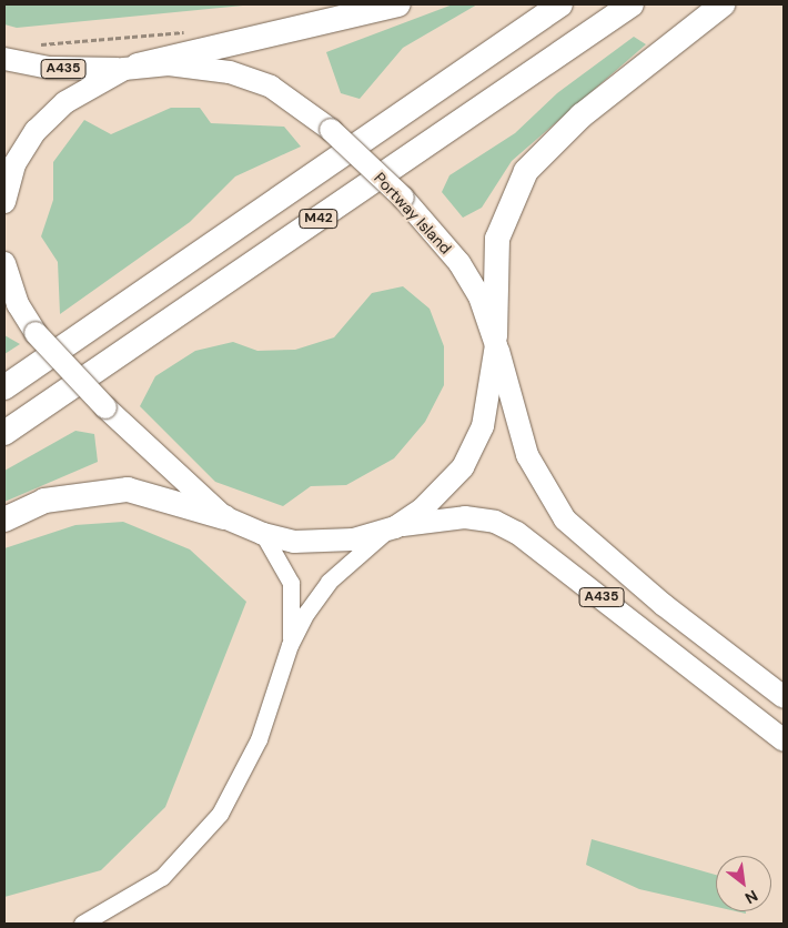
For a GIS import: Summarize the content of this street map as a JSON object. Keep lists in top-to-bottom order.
{
  "streets": {
    "highway": ["A435", "Portway Island", "M42"]
  },
  "crossings": [
    ["A435", "Portway Island"]
  ],
  "north": "bottom right"
}
